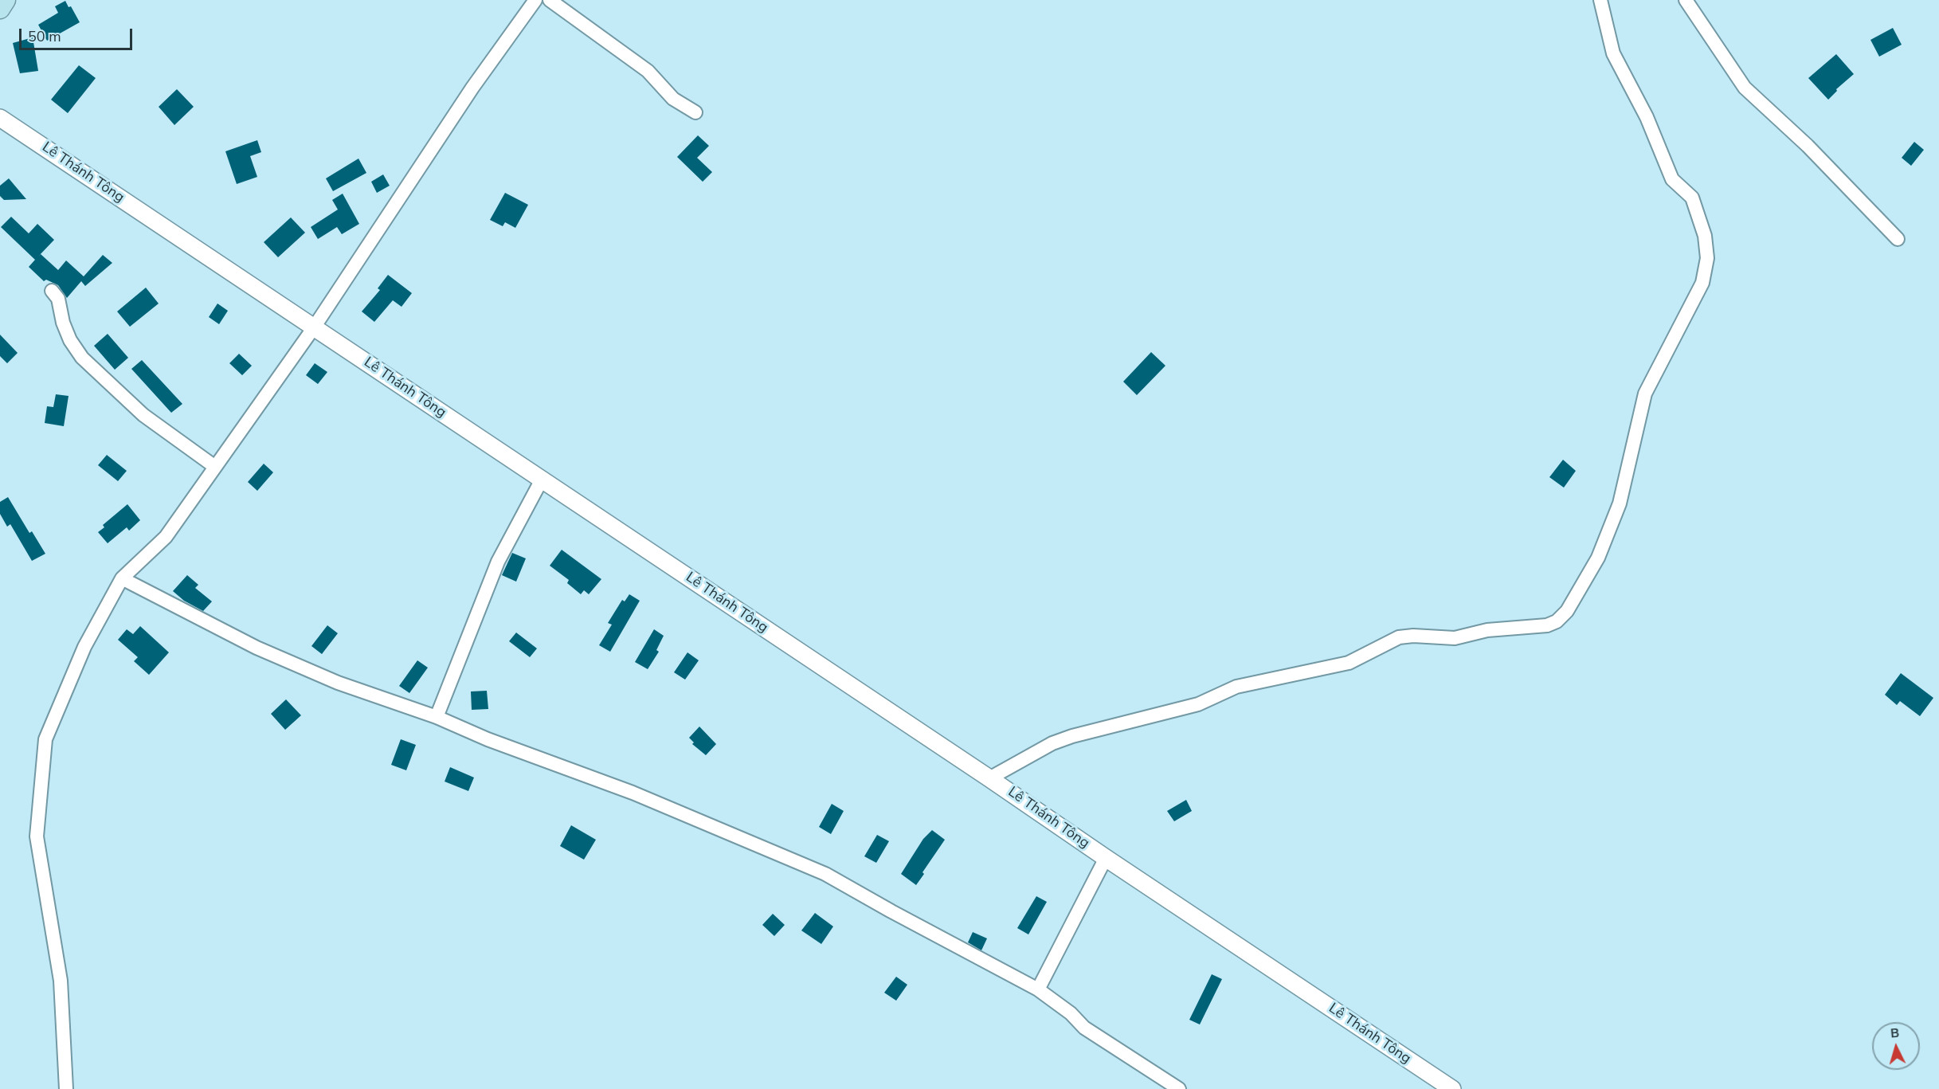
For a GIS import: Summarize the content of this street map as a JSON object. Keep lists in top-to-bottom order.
{
  "streets": {
    "street": ["Lê Thánh Tông"]
  },
  "scale_bar": "50 m",
  "north": "top"
}
